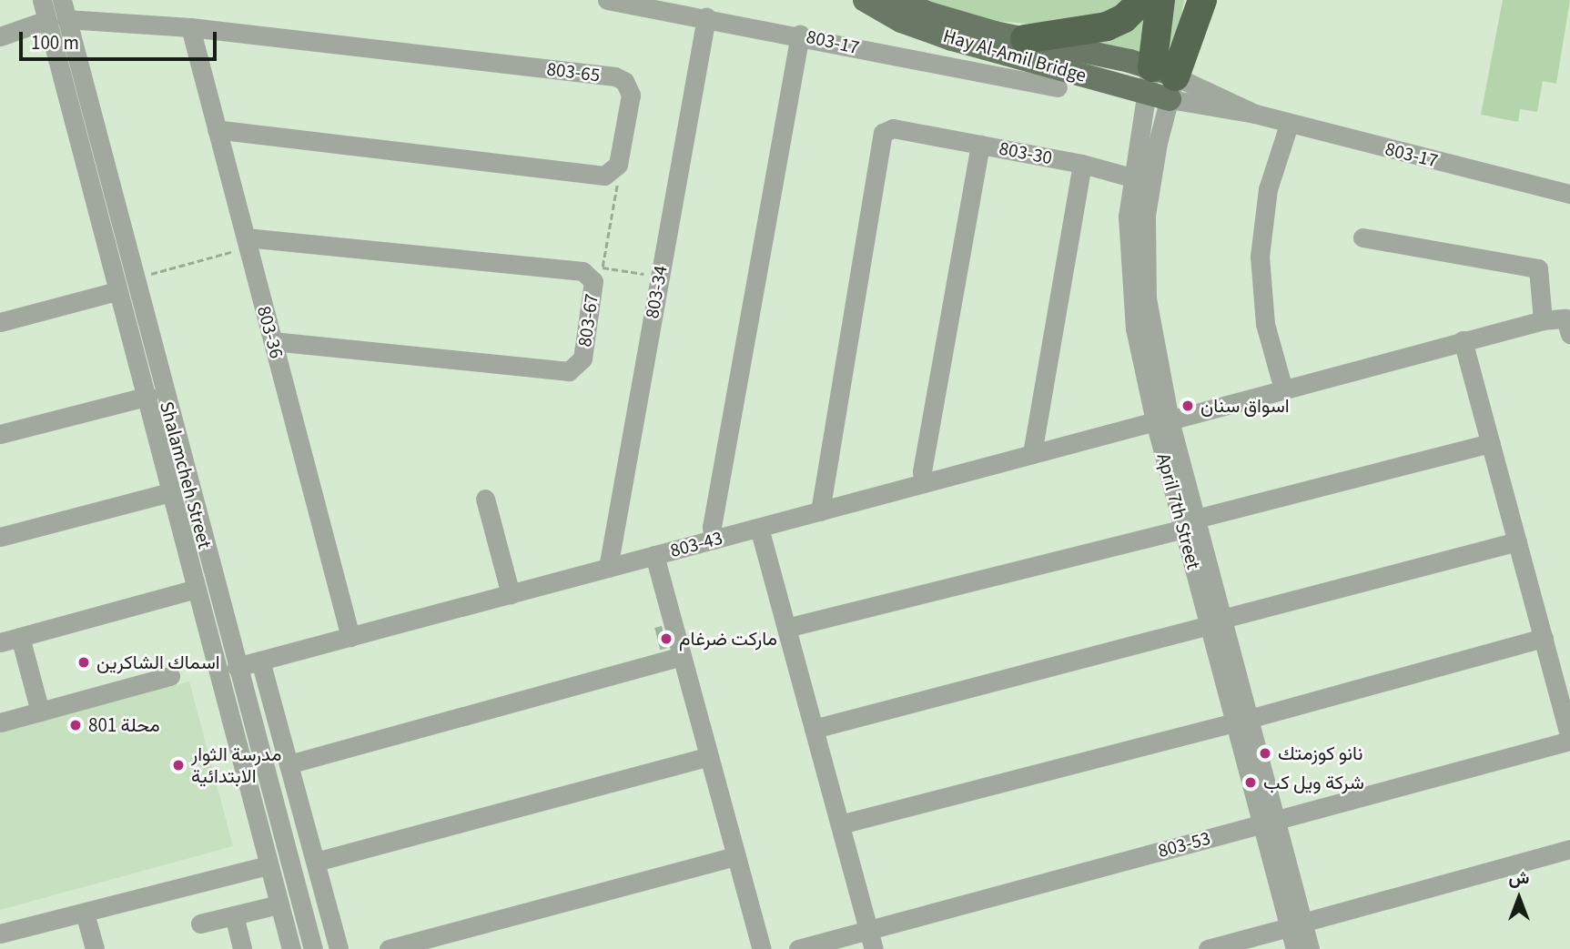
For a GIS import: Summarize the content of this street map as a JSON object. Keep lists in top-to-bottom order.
{
  "streets": {
    "main road": ["Hay Al-Amil Bridge"],
    "street": [
      "803-17",
      "803-65",
      "803-30",
      "803-34",
      "803-67",
      "803-36",
      "Shalamcheh Street",
      "April 7th Street",
      "803-43",
      "803-53"
    ]
  },
  "crossings": [
    ["803-17", "Hay Al-Amil Bridge"],
    ["803-17", "803-34"],
    ["803-17", "April 7th Street"],
    ["Hay Al-Amil Bridge", "April 7th Street"],
    ["803-65", "803-36"],
    ["803-65", "Shalamcheh Street"],
    ["803-30", "April 7th Street"],
    ["803-30", "803-43"],
    ["803-34", "803-43"],
    ["803-67", "803-36"],
    ["803-36", "803-43"],
    ["Shalamcheh Street", "803-43"],
    ["April 7th Street", "803-43"],
    ["April 7th Street", "803-53"]
  ],
  "places": [
    "اسواق سنان",
    "ماركت ضرغام",
    "اسماك الشاكرين",
    "محلة 801",
    "نانو كوزمتك",
    "مدرسة الثوار الابتدائية",
    "شركة ويل كب"
  ],
  "scale_bar": "100 m",
  "north": "top"
}
